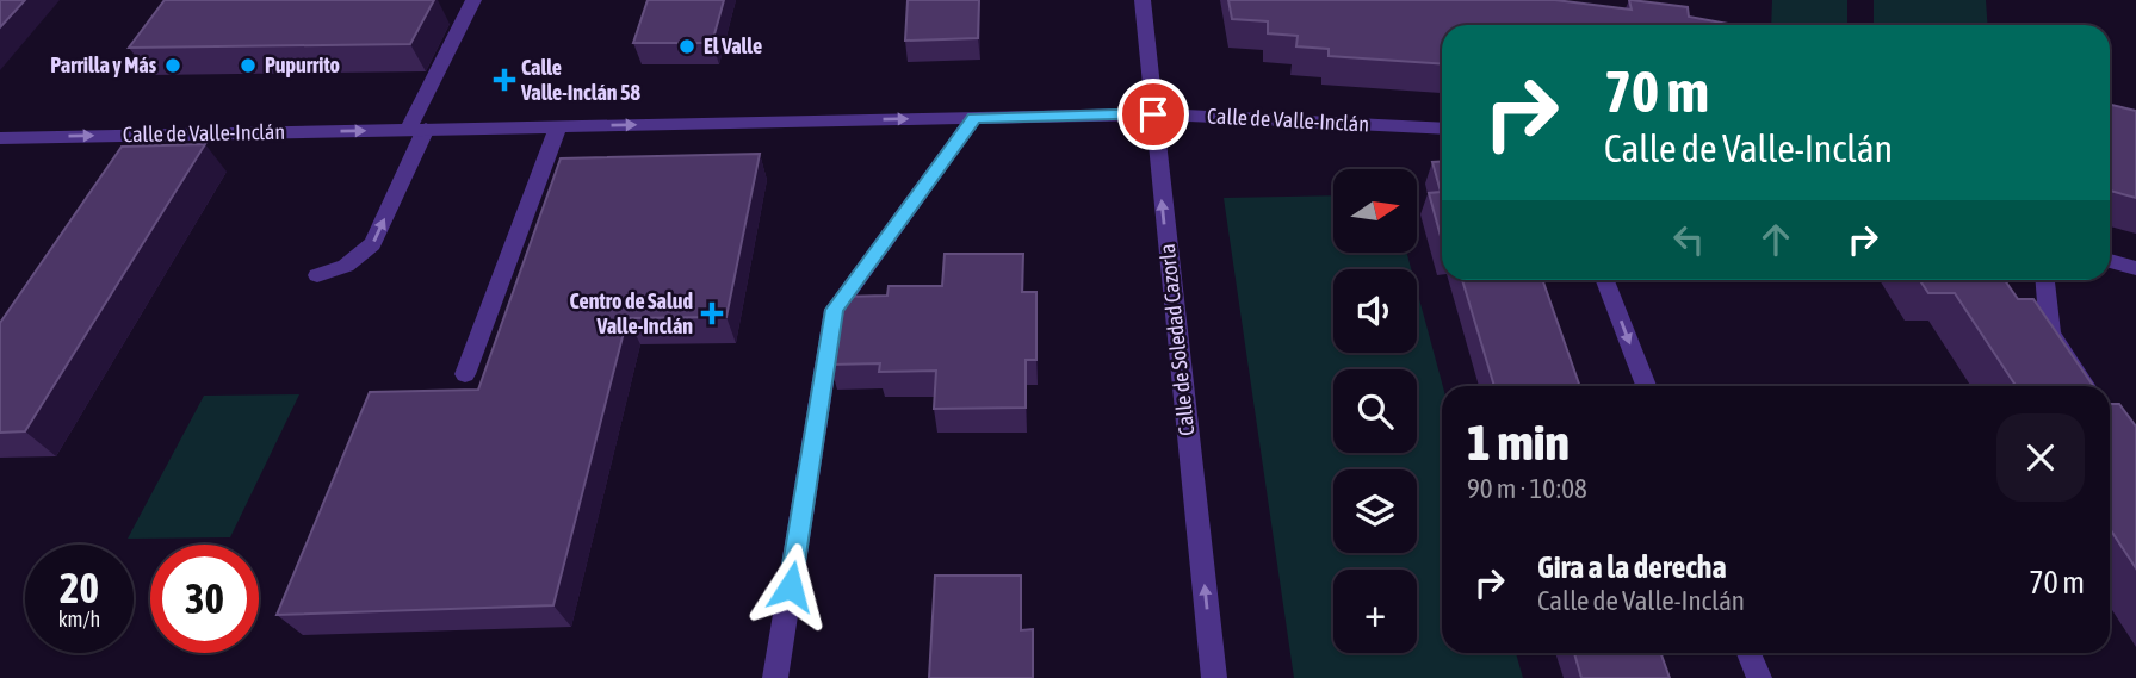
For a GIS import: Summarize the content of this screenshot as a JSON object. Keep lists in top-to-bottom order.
{
  "streets": {
    "street": ["Calle de Valle-Inclán", "Calle de Soledad Cazorla"]
  },
  "crossings": [
    ["Calle de Valle-Inclán", "Calle de Soledad Cazorla"]
  ],
  "one_way": ["Calle de Valle-Inclán", "Calle de Soledad Cazorla"],
  "places": {
    "other": ["El Valle", "Parrilla y Más", "Pupurrito"],
    "health": ["Calle Valle-Inclán 58", "Centro de Salud Valle-Inclán"]
  },
  "north": "right",
  "page": {
    "turn": ["70 m", "Calle de Valle-Inclán"],
    "map_buttons": "+",
    "heading": ["1 min", "90 m · 10:08"],
    "list": [
      {
        "name": "Gira a la derecha",
        "note": "Calle de Valle-Inclán",
        "value": "70 m"
      }
    ],
    "speed": "20 km/h",
    "limit": "30"
  }
}
